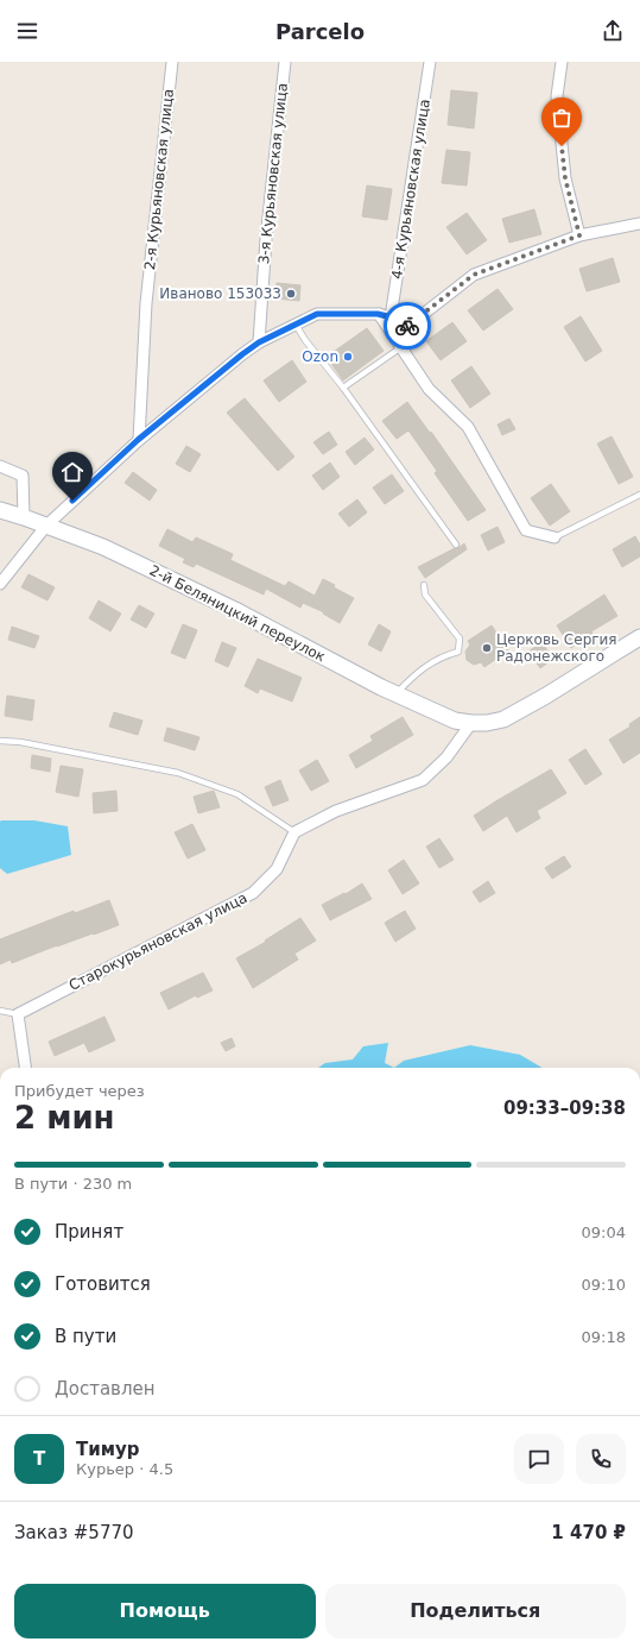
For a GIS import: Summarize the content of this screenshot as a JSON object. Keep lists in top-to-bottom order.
{
  "streets": {
    "main road": ["2-й Беляницкий переулок"],
    "street": [
      "3-я Курьяновская улица",
      "2-я Курьяновская улица",
      "4-я Курьяновская улица",
      "Старокурьяновская улица"
    ]
  },
  "places": ["Иваново 153033", "Ozon", "Церковь Сергия Радонежского"],
  "page": {
    "header": "Parcelo",
    "heading": ["2 мин", "Прибудет через", "09:33–09:38"],
    "panel": [
      "Тимур",
      "Курьер · 4.5",
      "Заказ #5770",
      "1 470 ₽"
    ],
    "bar": "В пути · 230 m",
    "list": [
      ["Принят", "09:04"],
      ["Готовится", "09:10"],
      ["В пути", "09:18"],
      "Доставлен"
    ],
    "round": "Т",
    "buttons": ["Помощь", "Поделиться"]
  }
}
